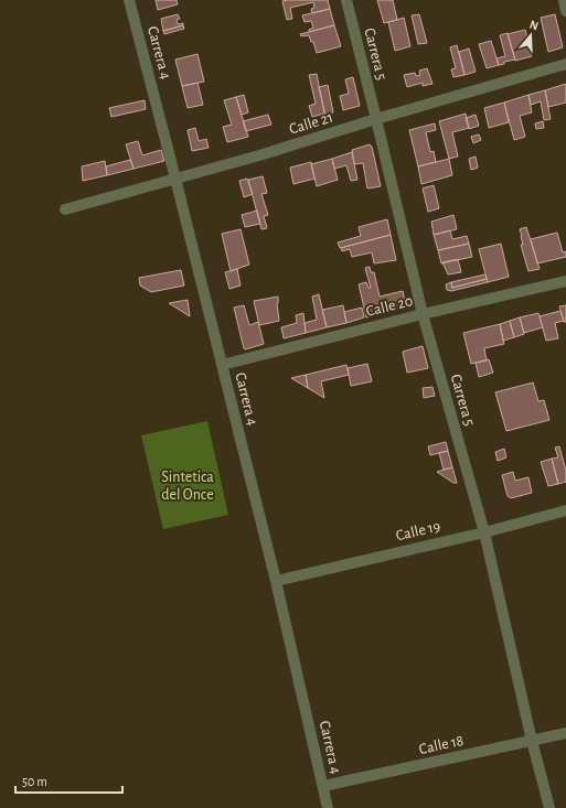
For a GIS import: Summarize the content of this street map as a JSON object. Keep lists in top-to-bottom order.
{
  "streets": {
    "street": [
      "Carrera 4",
      "Carrera 5",
      "Calle 21",
      "Calle 20",
      "Calle 19",
      "Calle 18"
    ]
  },
  "crossings": [
    ["Carrera 4", "Calle 21"],
    ["Carrera 4", "Calle 20"],
    ["Carrera 4", "Calle 19"],
    ["Carrera 4", "Calle 18"],
    ["Carrera 5", "Calle 21"],
    ["Carrera 5", "Calle 20"],
    ["Carrera 5", "Calle 19"],
    ["Carrera 5", "Calle 18"]
  ],
  "parks": ["Sintetica del Once"],
  "scale_bar": "50 m",
  "north": "top"
}
